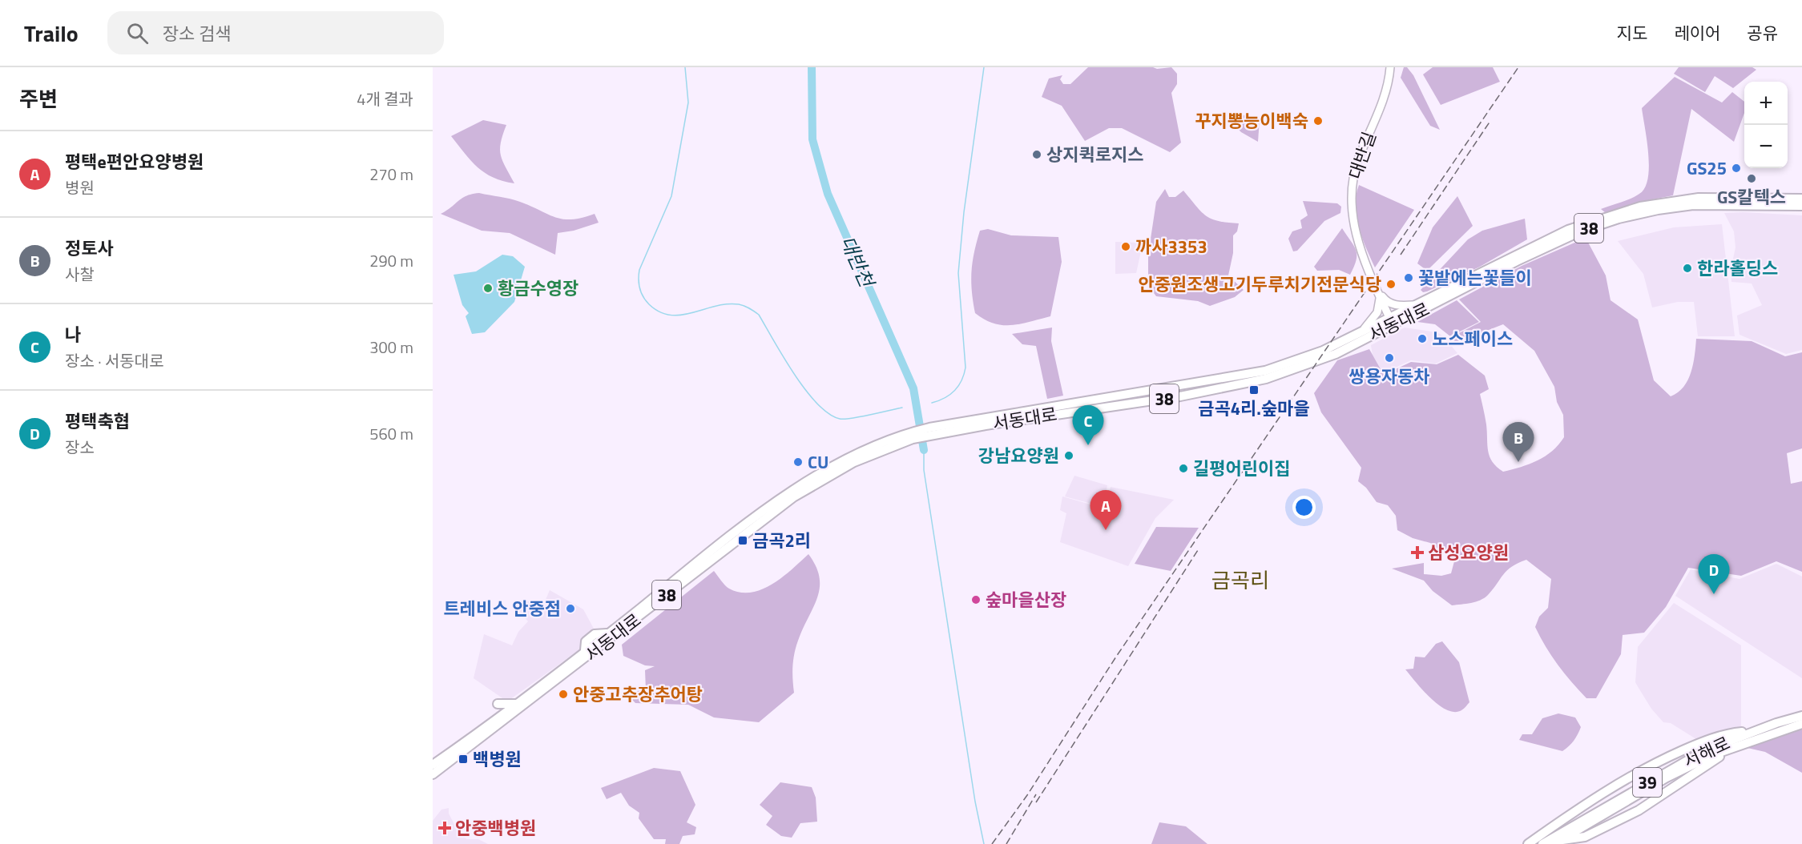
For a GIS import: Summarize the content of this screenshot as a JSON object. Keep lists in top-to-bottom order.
{
  "streets": {
    "main road": [
      "38",
      "서동대로",
      "서해로",
      "39"
    ],
    "street": ["대반길"]
  },
  "crossings": [
    ["대반길", "서동대로"]
  ],
  "districts": ["금곡리"],
  "water": ["대반천"],
  "places": {
    "other": [
      "꾸지뽕능이백숙",
      "상지퀵로지스",
      "GS25",
      "GS칼텍스",
      "까사3353",
      "한라홀딩스",
      "꽃밭에는꽃들이",
      "안중원조생고기두루치기전문식당",
      "황금수영장",
      "노스페이스",
      "쌍용자동차",
      "강남요양원",
      "CU",
      "길평어린이집",
      "숲마을산장",
      "트레비스 안중점",
      "안중고추장추어탕"
    ],
    "transit": ["금곡4리.숲마을", "금곡2리", "백병원"],
    "health": ["삼성요양원", "안중백병원"]
  },
  "page": {
    "header": "Trailo",
    "search": "장소 검색",
    "nav": ["지도", "레이어", "공유"],
    "heading": ["주변", "4개 결과"],
    "map_buttons": ["+", "−"],
    "list": [
      {
        "mark": "A",
        "name": "평택e편안요양병원",
        "note": "병원",
        "value": "270 m"
      },
      {
        "mark": "B",
        "name": "정토사",
        "note": "사찰",
        "value": "290 m"
      },
      {
        "mark": "C",
        "name": "나",
        "note": "장소 · 서동대로",
        "value": "300 m"
      },
      {
        "mark": "D",
        "name": "평택축협",
        "note": "장소",
        "value": "560 m"
      }
    ],
    "pins": [
      "C",
      "B",
      "A",
      "D"
    ]
  }
}
